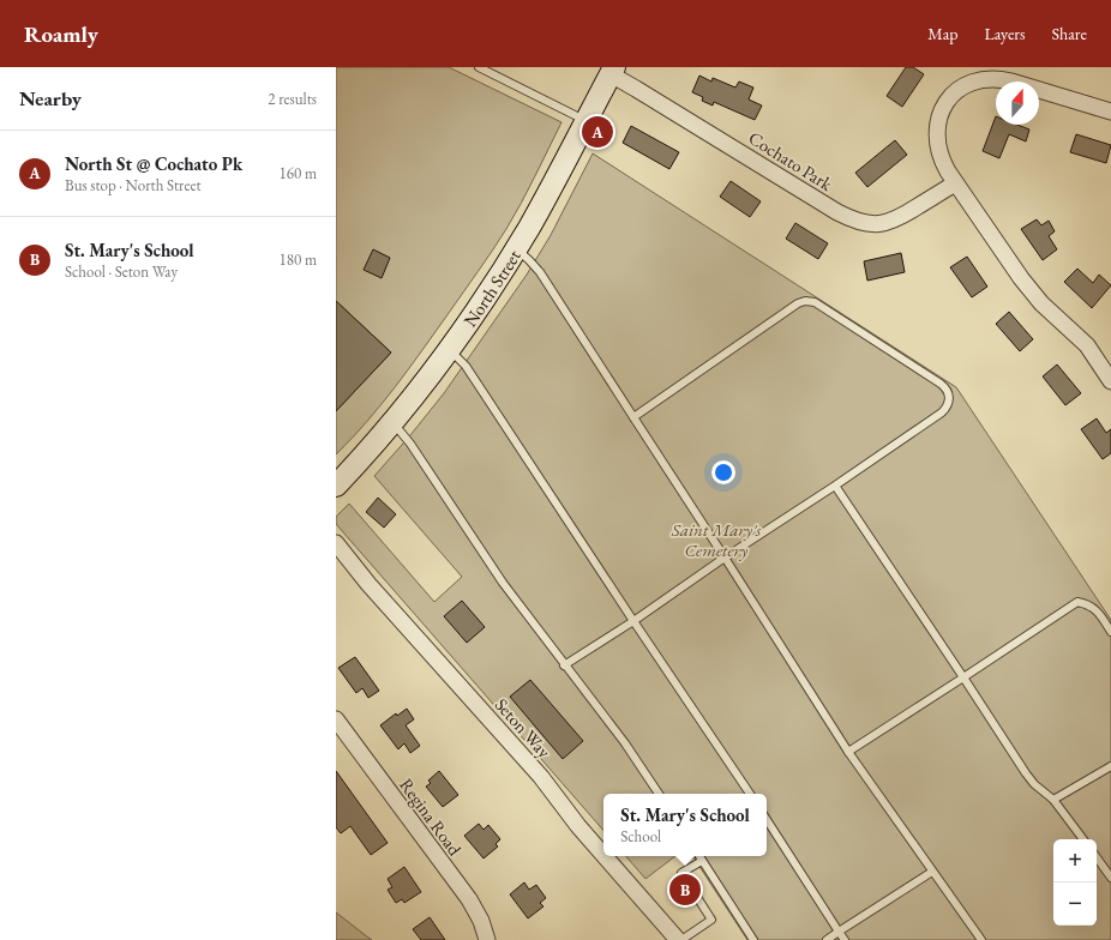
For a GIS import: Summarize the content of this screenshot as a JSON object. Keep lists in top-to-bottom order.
{
  "streets": {
    "main road": ["North Street"],
    "street": ["Cochato Park", "Seton Way", "Regina Road"]
  },
  "crossings": [
    ["Cochato Park", "North Street"]
  ],
  "parks": ["Saint Mary's Cemetery"],
  "north": "top",
  "page": {
    "header": "Roamly",
    "nav": ["Map", "Layers", "Share"],
    "heading": ["Nearby", "2 results"],
    "pins": ["A", "B"],
    "list": [
      {
        "mark": "A",
        "name": "North St @ Cochato Pk",
        "note": "Bus stop · North Street",
        "value": "160 m"
      },
      {
        "mark": "B",
        "name": "St. Mary's School",
        "note": "School · Seton Way",
        "value": "180 m"
      }
    ],
    "popup": ["St. Mary's School", "School"],
    "map_buttons": ["+", "−"]
  }
}
